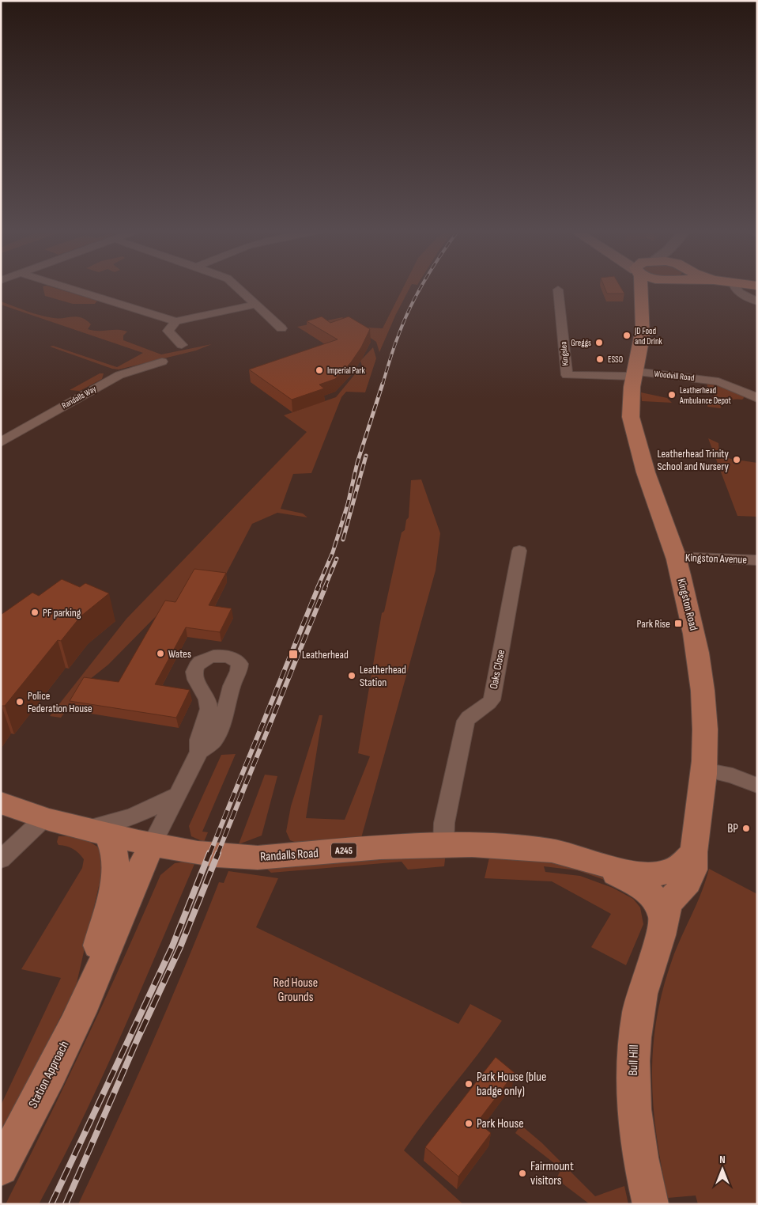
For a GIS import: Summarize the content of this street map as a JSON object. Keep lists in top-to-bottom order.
{
  "streets": {
    "main road": [
      "Kingston Road",
      "A245",
      "Randalls Road",
      "Bull Hill",
      "Station Approach"
    ],
    "street": [
      "Kingslea",
      "Woodvill Road",
      "Randalls Way",
      "Kingston Avenue",
      "Oaks Close"
    ]
  },
  "crossings": [
    ["Kingslea", "Woodvill Road"],
    ["Kingslea", "Kingston Road"],
    ["Woodvill Road", "Kingston Road"],
    ["Kingston Avenue", "Kingston Road"],
    ["Kingston Road", "Randalls Road"],
    ["Kingston Road", "Bull Hill"],
    ["Oaks Close", "Randalls Road"],
    ["Randalls Road", "Bull Hill"],
    ["Randalls Road", "Station Approach"]
  ],
  "parks": ["Red House Grounds"],
  "places": {
    "other": [
      "JD Food and Drink",
      "Greggs",
      "ESSO",
      "Imperial Park",
      "Leatherhead Ambulance Depot",
      "Leatherhead Trinity School and Nursery",
      "PF parking",
      "Wates",
      "Leatherhead Station",
      "Police Federation House",
      "BP",
      "Park House (blue badge only)",
      "Park House",
      "Fairmount visitors"
    ],
    "transit": ["Park Rise", "Leatherhead"]
  },
  "north": "top"
}
